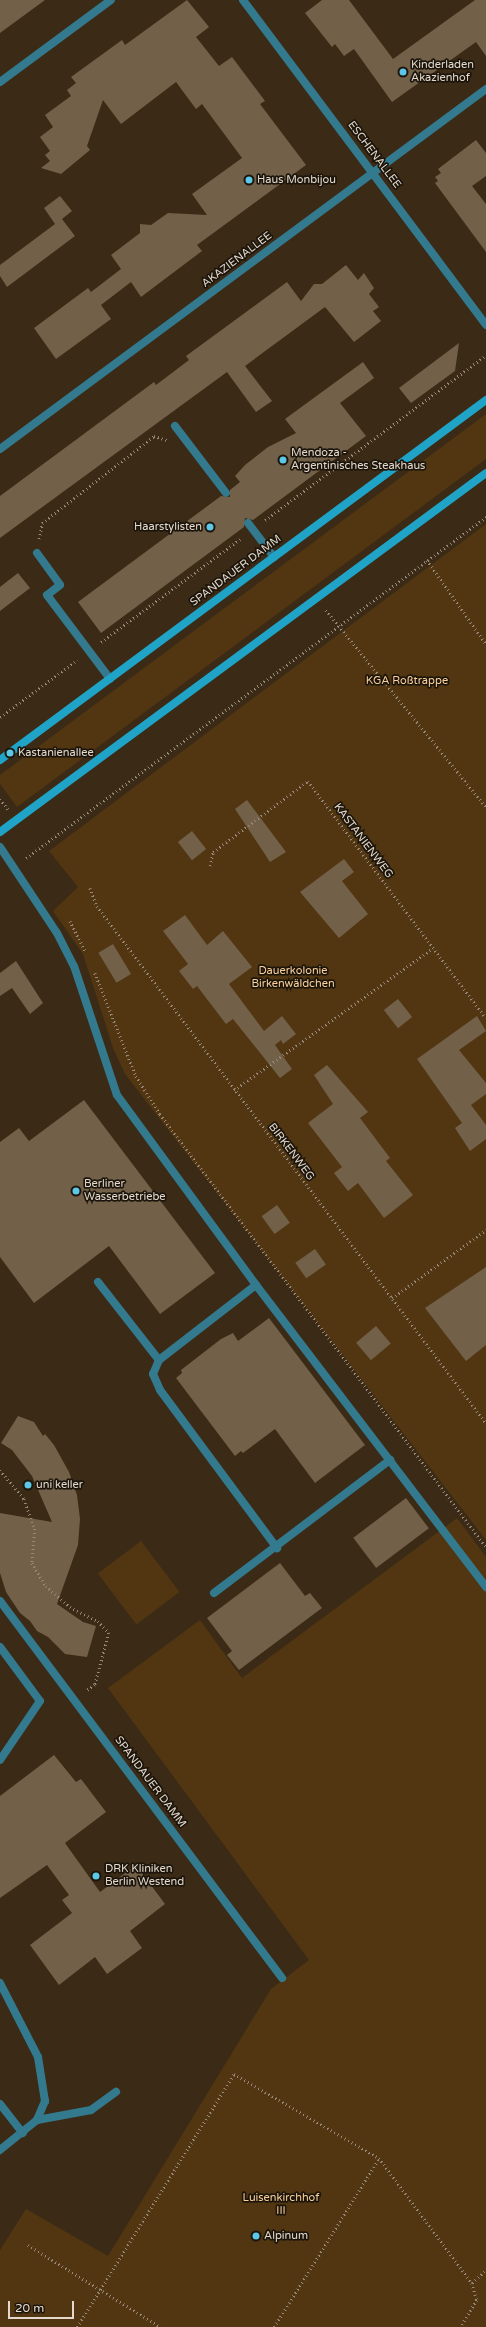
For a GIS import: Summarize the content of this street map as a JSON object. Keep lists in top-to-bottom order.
{
  "streets": {
    "main road": ["SPANDAUER DAMM"],
    "street": ["ESCHENALLEE", "AKAZIENALLEE"],
    "path": ["KASTANIENWEG", "BIRKENWEG"]
  },
  "crossings": [
    ["ESCHENALLEE", "AKAZIENALLEE"]
  ],
  "parks": ["KGA Roßtrappe", "Dauerkolonie Birkenwäldchen", "Luisenkirchhof III"],
  "places": [
    "Kinderladen Akazienhof",
    "Haus Monbijou",
    "Mendoza - Argentinisches Steakhaus",
    "Haarstylisten",
    "Kastanienallee",
    "Berliner Wasserbetriebe",
    "uni keller",
    "DRK Kliniken Berlin Westend",
    "Alpinum"
  ],
  "scale_bar": "20 m"
}
